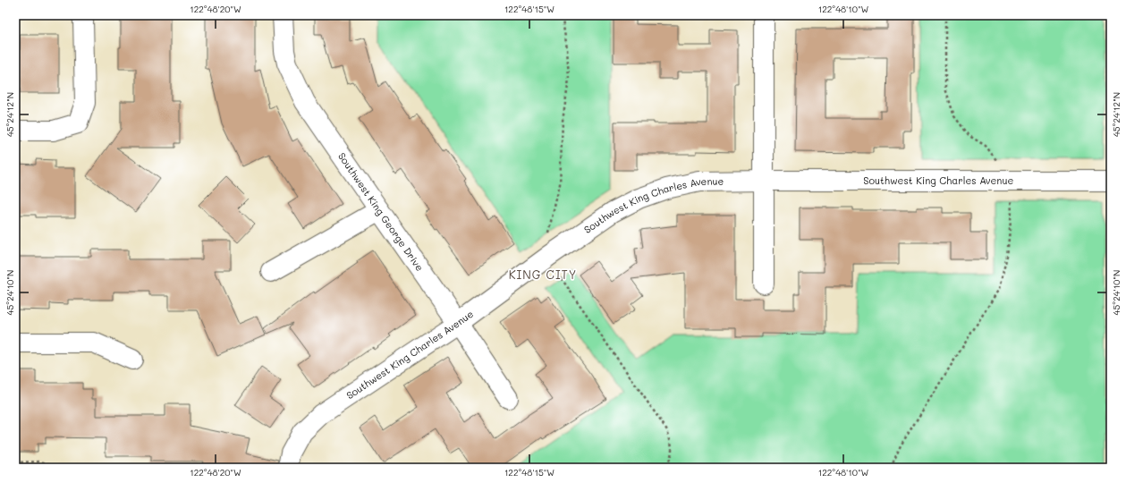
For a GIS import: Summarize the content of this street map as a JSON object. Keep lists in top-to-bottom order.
{
  "streets": {
    "street": ["Southwest King Charles Avenue", "Southwest King George Drive"]
  },
  "crossings": [
    ["Southwest King Charles Avenue", "Southwest King George Drive"]
  ],
  "districts": ["KING CITY"],
  "coordinates": [
    "122°48'20\"W",
    "122°48'15\"W",
    "122°48'10\"W",
    "45°24'12\"N",
    "45°24'10\"N"
  ]
}
